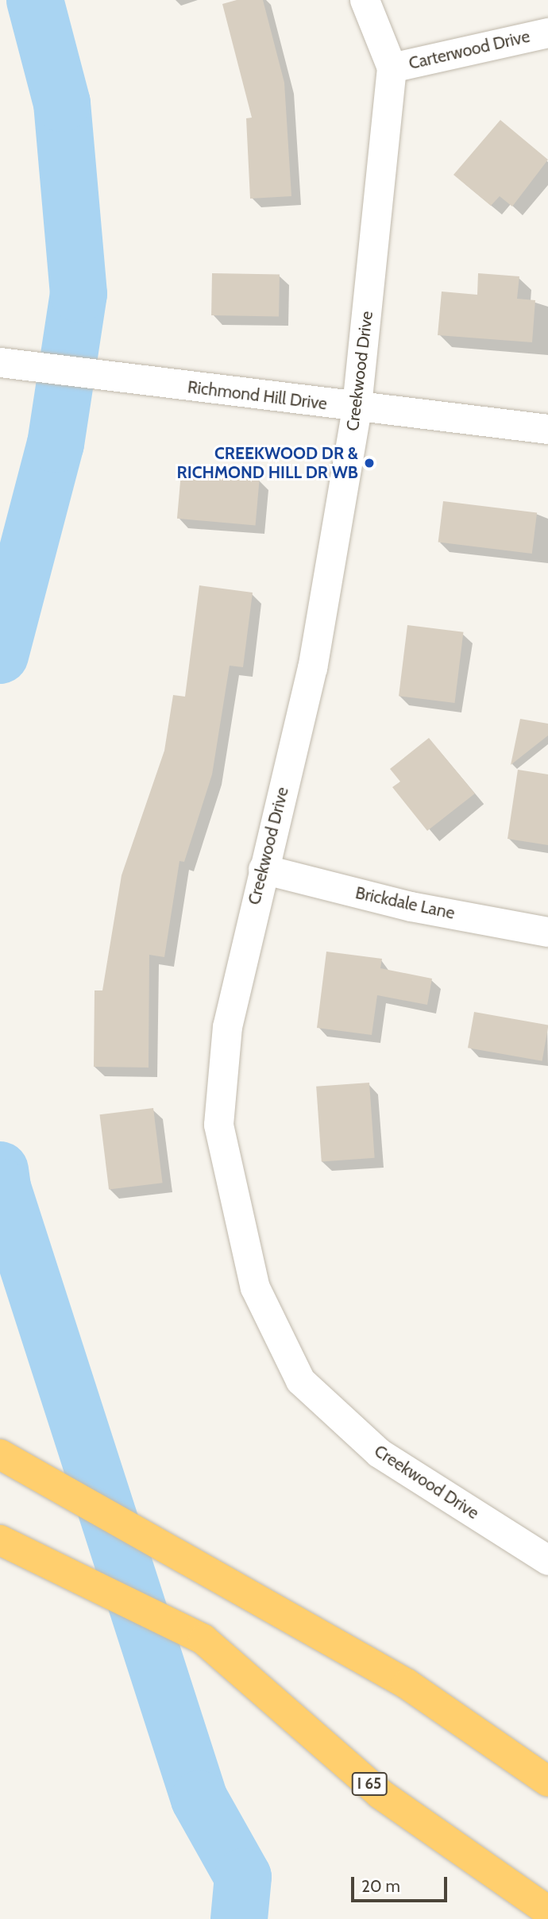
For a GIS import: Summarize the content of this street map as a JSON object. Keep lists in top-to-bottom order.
{
  "streets": {
    "highway": ["I 65"],
    "street": [
      "Carterwood Drive",
      "Creekwood Drive",
      "Richmond Hill Drive",
      "Brickdale Lane"
    ]
  },
  "crossings": [
    ["Carterwood Drive", "Creekwood Drive"],
    ["Creekwood Drive", "Richmond Hill Drive"],
    ["Creekwood Drive", "Brickdale Lane"]
  ],
  "places": ["CREEKWOOD DR & RICHMOND HILL DR WB"],
  "scale_bar": "20 m"
}
